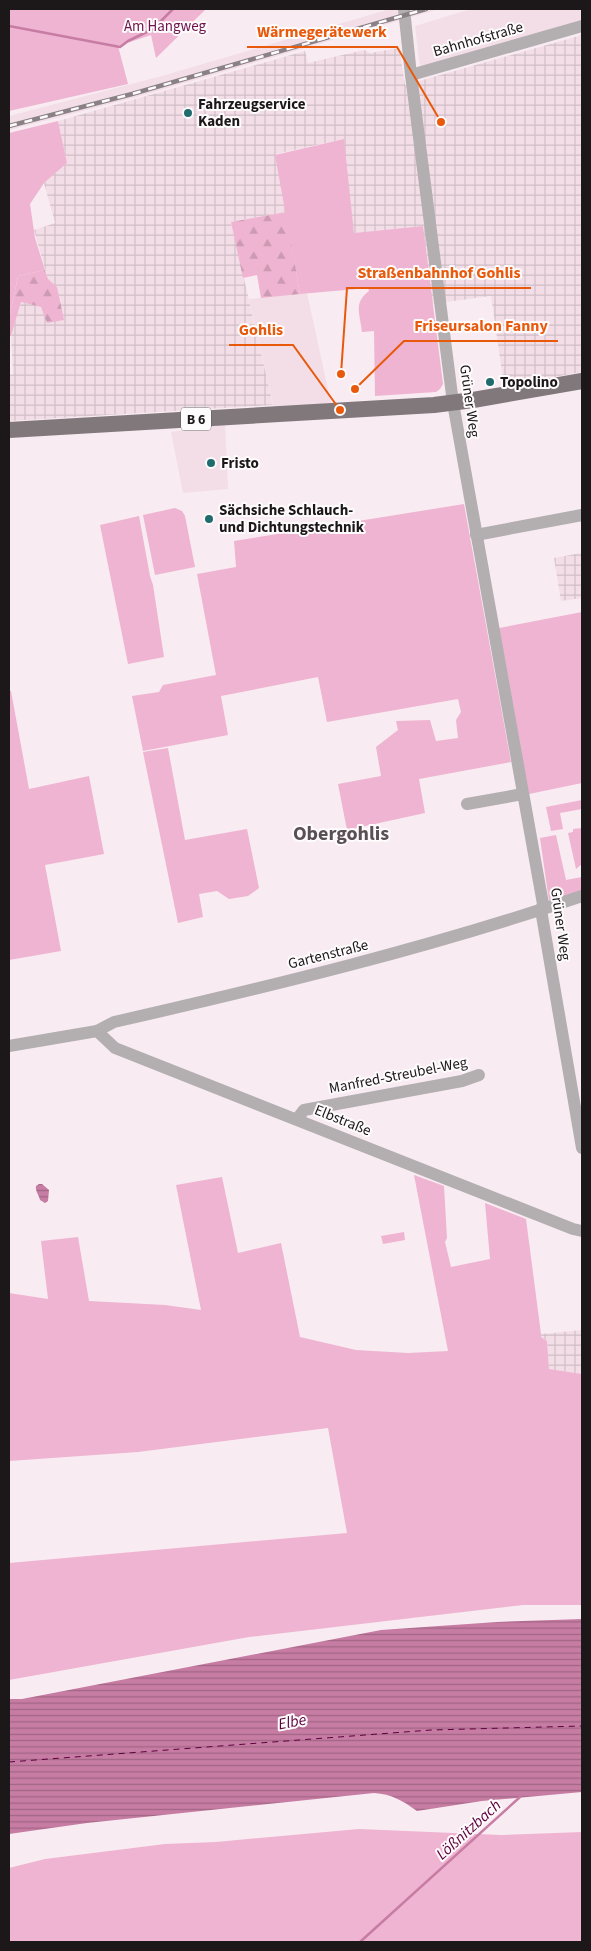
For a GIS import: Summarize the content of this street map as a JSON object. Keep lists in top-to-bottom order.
{
  "streets": {
    "main road": ["B 6"],
    "street": [
      "Bahnhofstraße",
      "Grüner Weg",
      "Gartenstraße",
      "Manfred-Streubel-Weg",
      "Elbstraße"
    ]
  },
  "crossings": [
    ["Bahnhofstraße", "Grüner Weg"],
    ["Grüner Weg", "B 6"],
    ["Grüner Weg", "Gartenstraße"],
    ["Gartenstraße", "Elbstraße"],
    ["Manfred-Streubel-Weg", "Elbstraße"]
  ],
  "districts": ["Obergohlis"],
  "water": ["Elbe", "Lößnitzbach"],
  "parks": ["Am Hangweg"],
  "places": [
    "Fahrzeugservice Kaden",
    "Wärmegerätewerk",
    "Straßenbahnhof Gohlis",
    "Topolino",
    "Friseursalon Fanny",
    "Gohlis",
    "Fristo",
    "Sächsiche Schlauch- und Dichtungstechnik"
  ]
}
